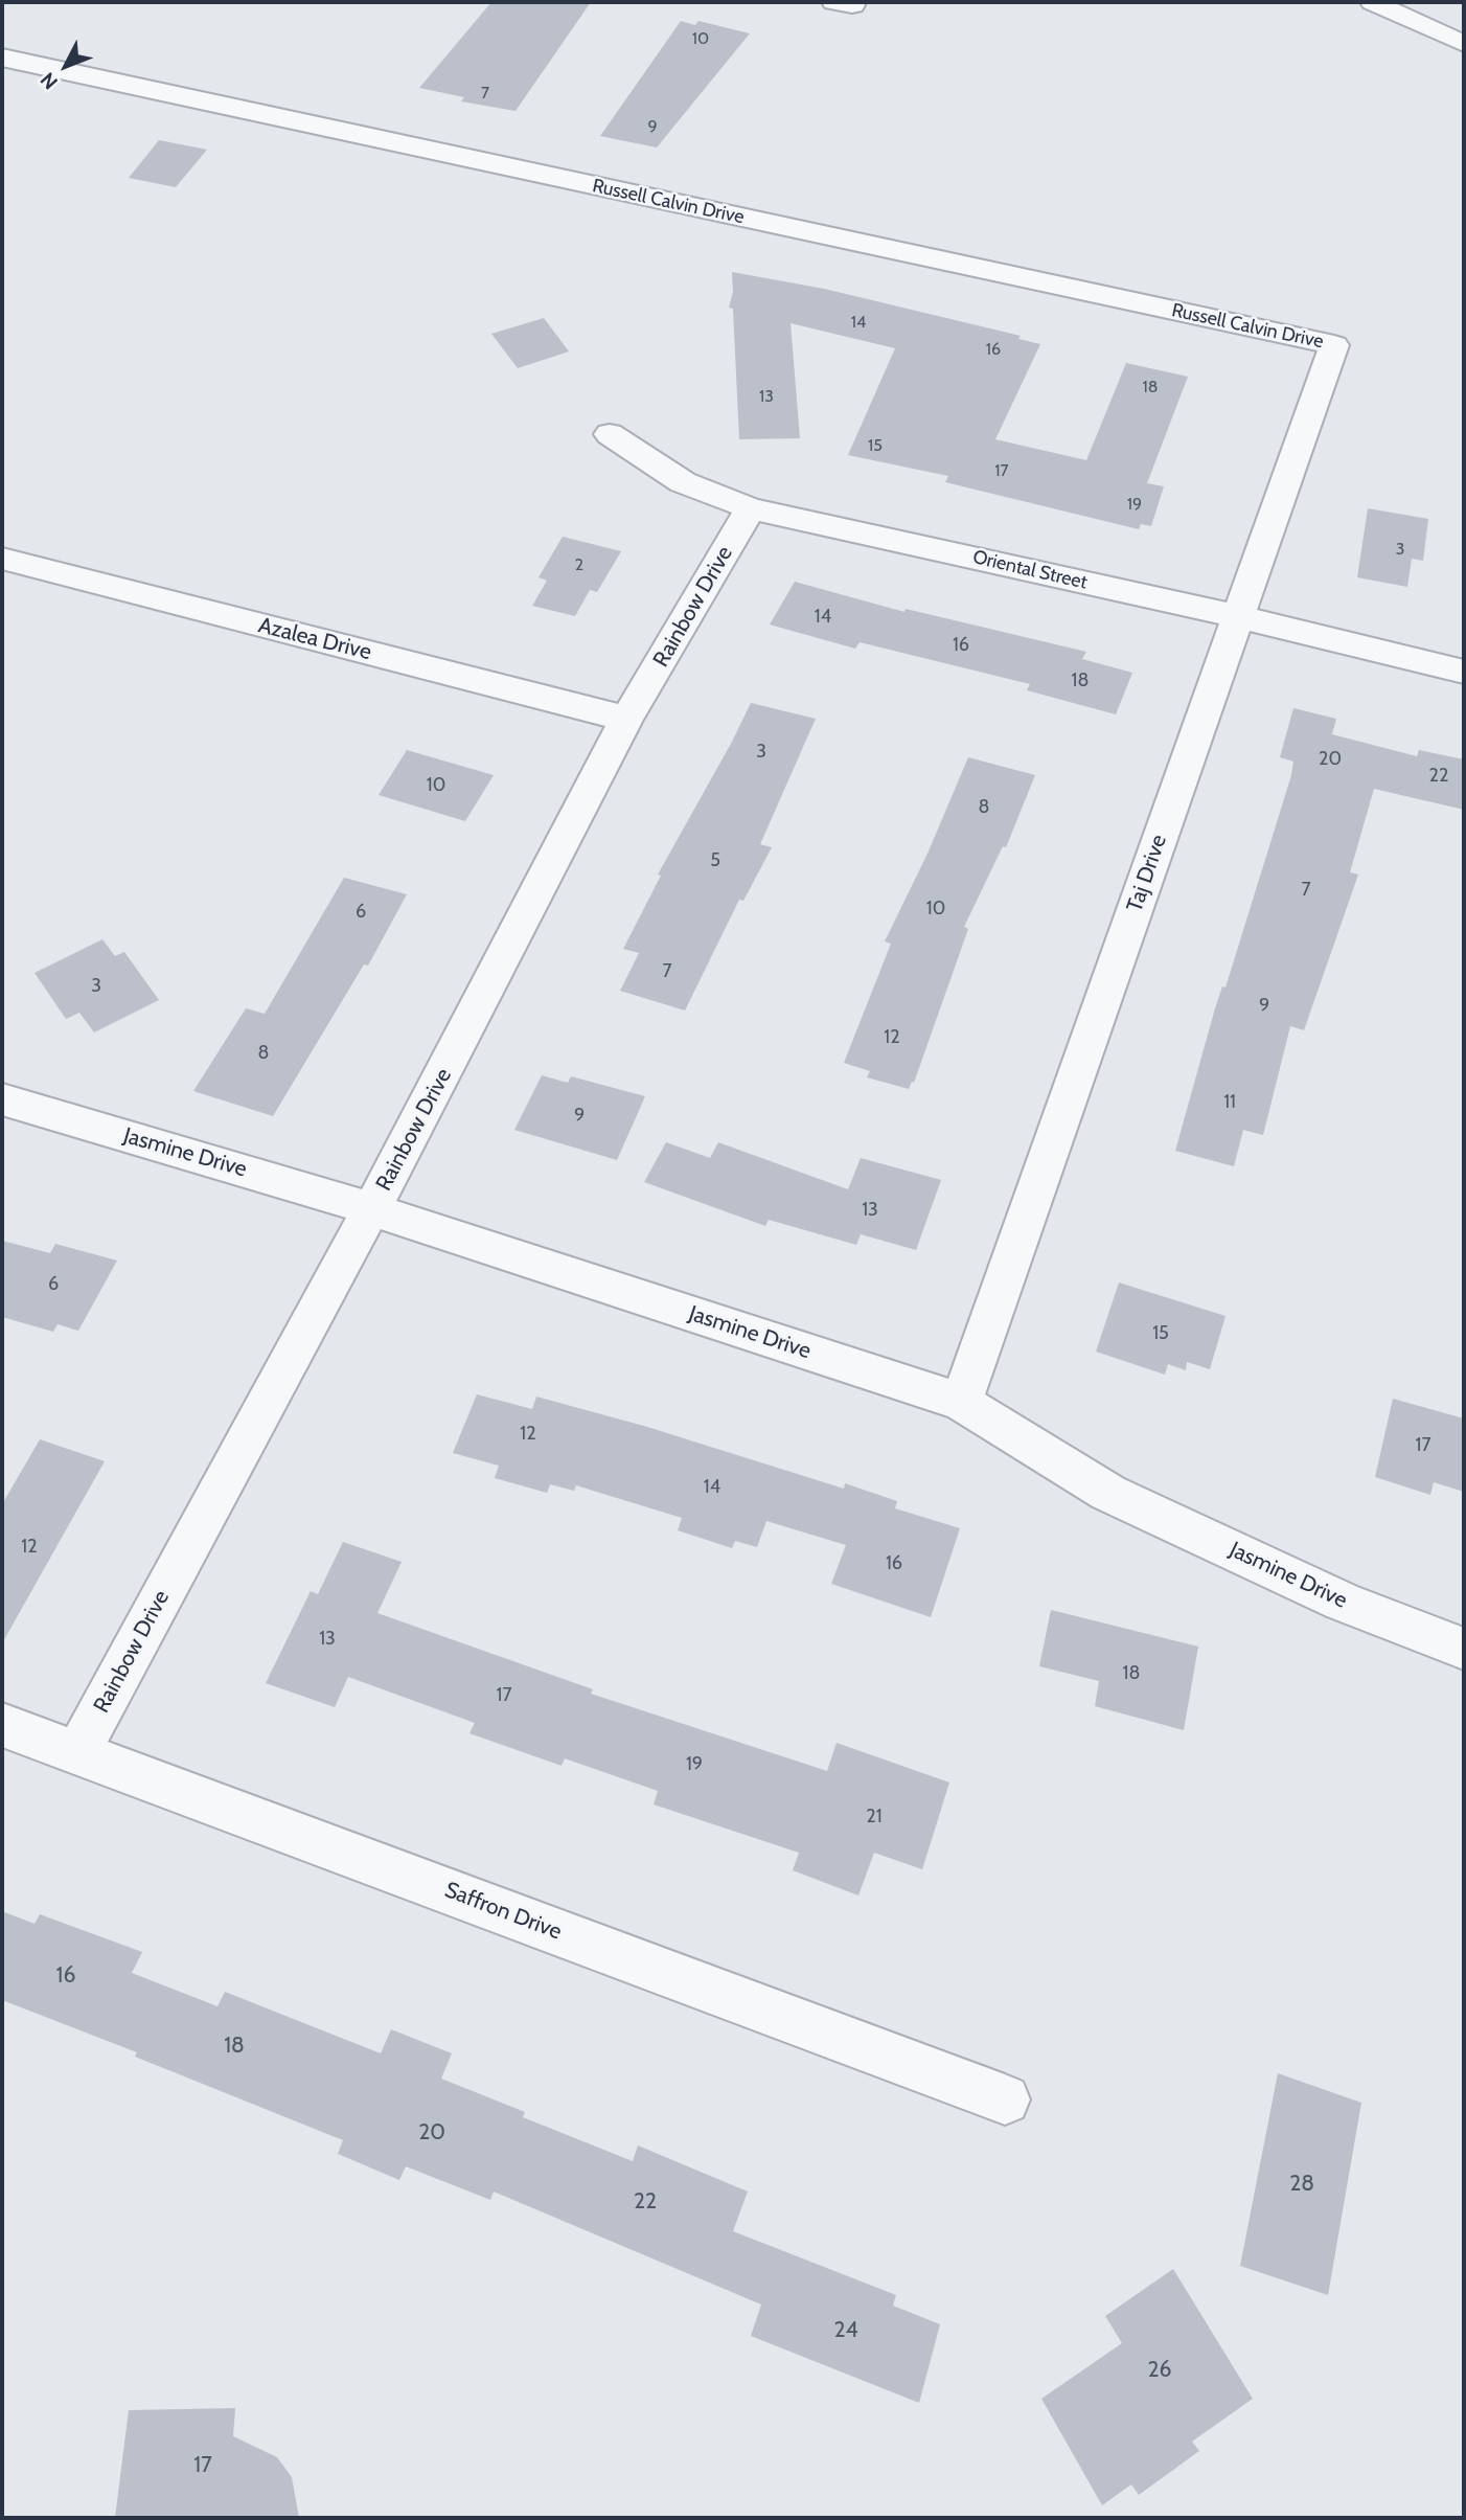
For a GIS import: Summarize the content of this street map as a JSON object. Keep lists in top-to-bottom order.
{
  "streets": {
    "street": [
      "Russell Calvin Drive",
      "Oriental Street",
      "Rainbow Drive",
      "Azalea Drive",
      "Taj Drive",
      "Jasmine Drive",
      "Saffron Drive"
    ]
  },
  "crossings": [
    ["Russell Calvin Drive", "Taj Drive"],
    ["Oriental Street", "Rainbow Drive"],
    ["Oriental Street", "Taj Drive"],
    ["Rainbow Drive", "Azalea Drive"],
    ["Rainbow Drive", "Jasmine Drive"],
    ["Rainbow Drive", "Saffron Drive"],
    ["Taj Drive", "Jasmine Drive"]
  ],
  "house_numbers": [
    "10",
    "7",
    "9",
    "14",
    "16",
    "18",
    "13",
    "15",
    "17",
    "19",
    "3",
    "2",
    "14",
    "16",
    "18",
    "3",
    "20",
    "22",
    "10",
    "8",
    "5",
    "7",
    "10",
    "6",
    "7",
    "3",
    "9",
    "12",
    "8",
    "11",
    "9",
    "13",
    "6",
    "15",
    "12",
    "17",
    "14",
    "12",
    "16",
    "13",
    "18",
    "17",
    "19",
    "21",
    "16",
    "18",
    "20",
    "28",
    "22",
    "24",
    "26",
    "17"
  ],
  "north": "bottom left"
}
